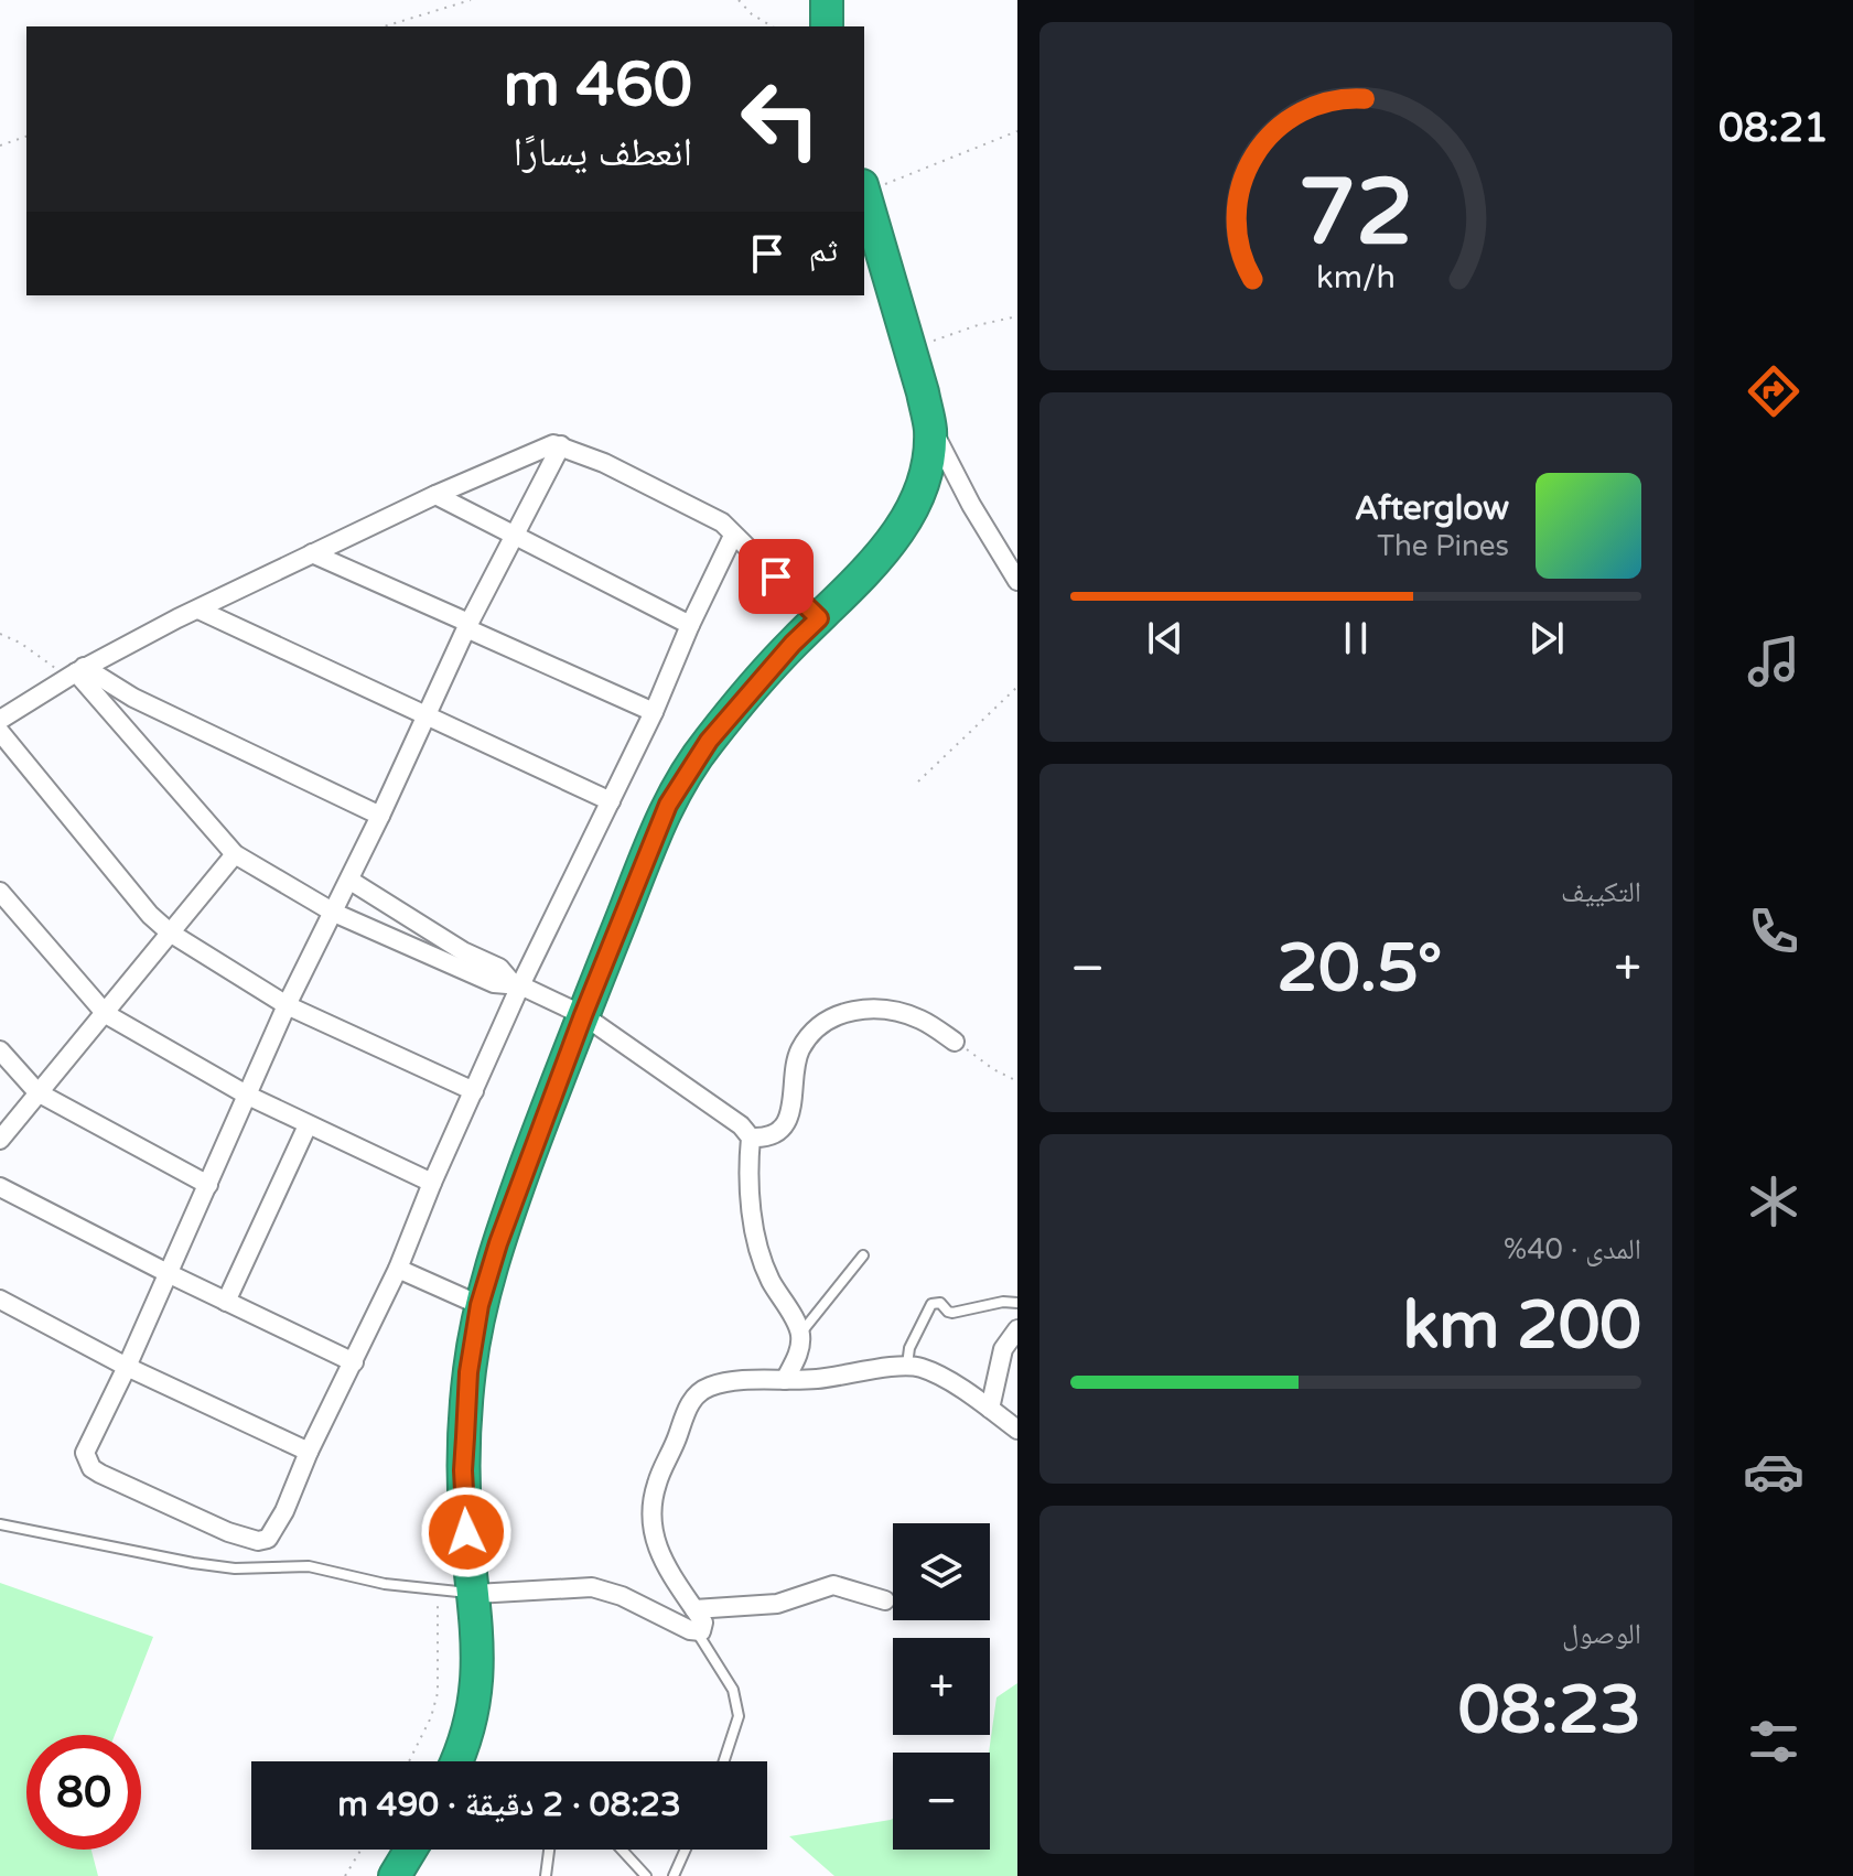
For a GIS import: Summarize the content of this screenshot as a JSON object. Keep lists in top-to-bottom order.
{
  "page": {
    "tabs": "08:21",
    "turn": ["460 m", "انعطف يسارًا"],
    "then": "ثم",
    "song": ["Afterglow", "The Pines"],
    "tile": [
      "التكييف",
      ["المدى · 40%", "200 km"],
      ["الوصول", "08:23"]
    ],
    "heat": ["−", "20.5°", "+"],
    "map_buttons": ["+", "−"],
    "limit": "80",
    "trip": "08:23 · 2 دقيقة · 490 m",
    "gauge": ["72", "km/h"]
  }
}
